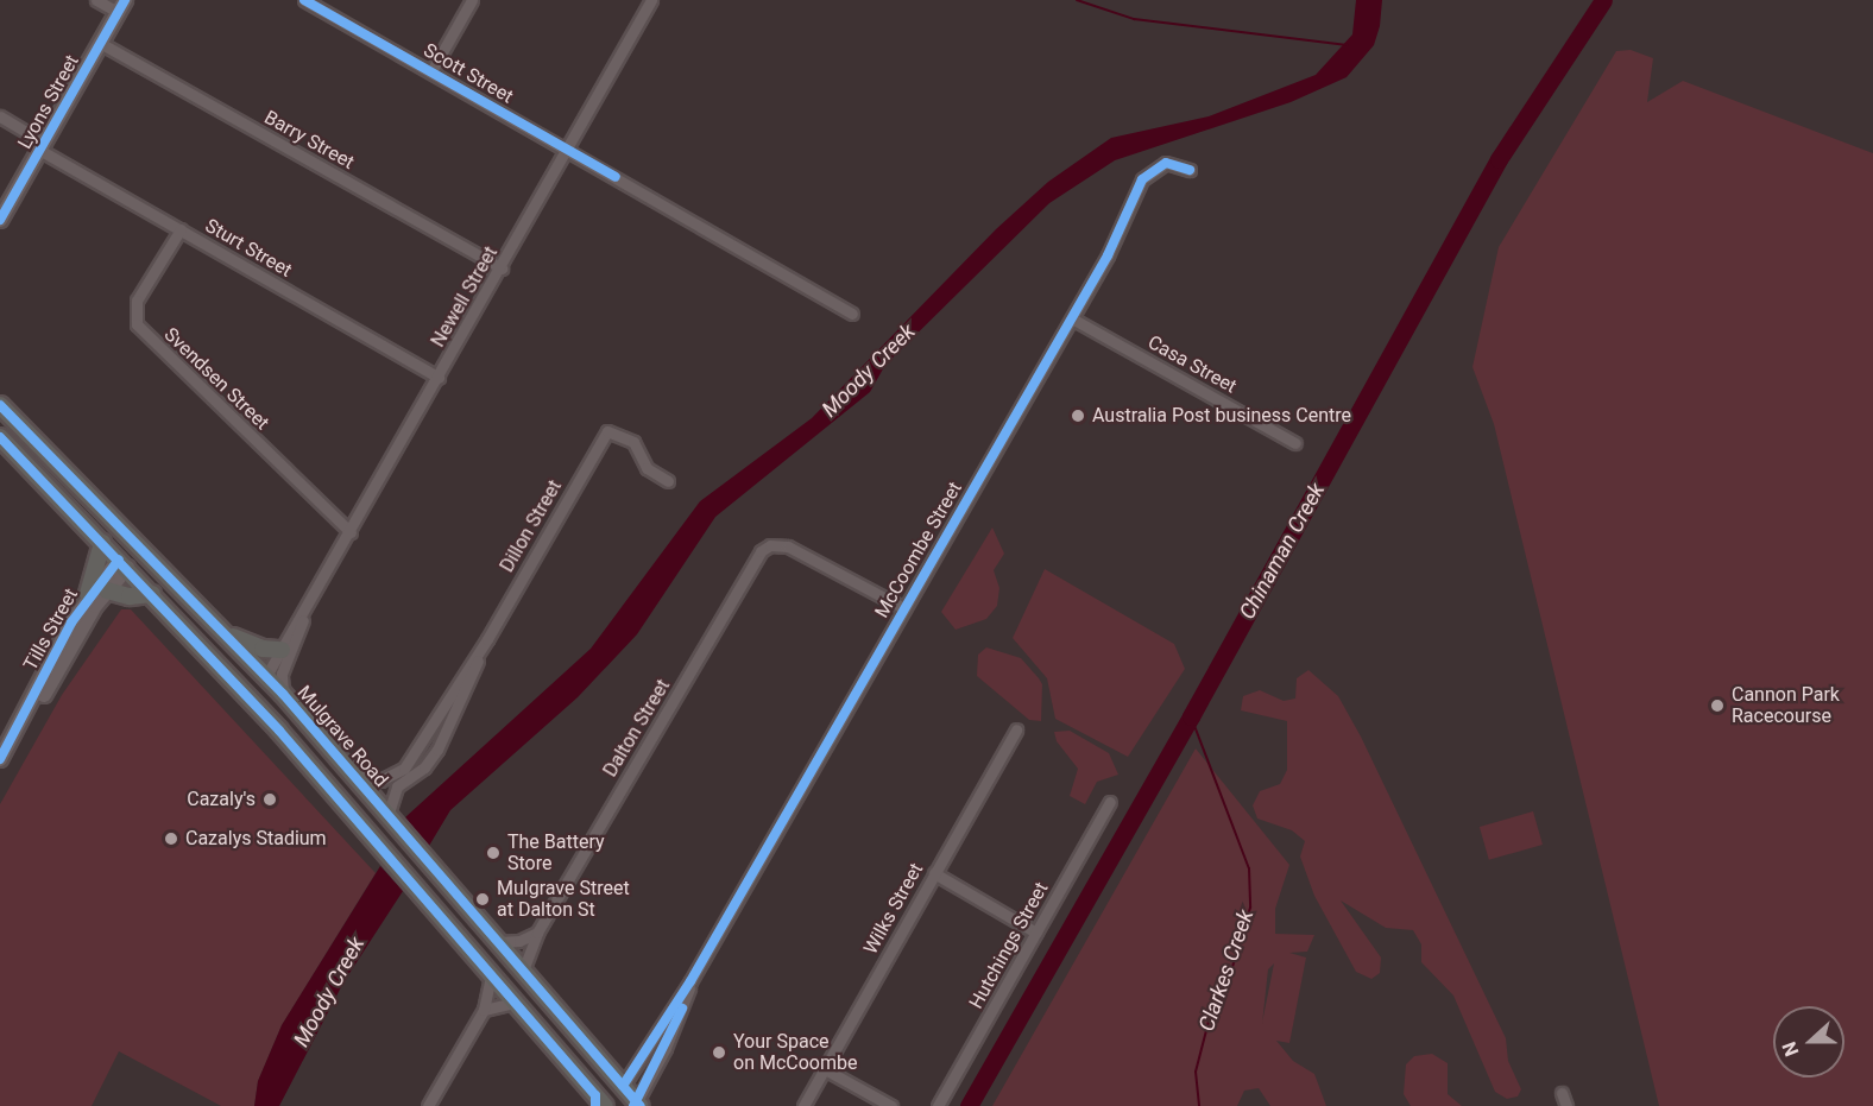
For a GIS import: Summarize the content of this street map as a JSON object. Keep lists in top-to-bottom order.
{
  "streets": {
    "main road": ["McCoombe Street", "Mulgrave Road"],
    "street": [
      "Scott Street",
      "Lyons Street",
      "Barry Street",
      "Sturt Street",
      "Newell Street",
      "Casa Street",
      "Svendsen Street",
      "Dillon Street",
      "Tills Street",
      "Dalton Street",
      "Wilks Street",
      "Hutchings Street"
    ]
  },
  "crossings": [
    ["Scott Street", "Newell Street"],
    ["Lyons Street", "Barry Street"],
    ["Lyons Street", "Sturt Street"],
    ["Barry Street", "Newell Street"],
    ["Sturt Street", "Newell Street"],
    ["Sturt Street", "Svendsen Street"],
    ["Newell Street", "Svendsen Street"],
    ["Newell Street", "Mulgrave Road"],
    ["Casa Street", "McCoombe Street"],
    ["Dillon Street", "Mulgrave Road"],
    ["McCoombe Street", "Dalton Street"],
    ["McCoombe Street", "Mulgrave Road"],
    ["Dalton Street", "Mulgrave Road"]
  ],
  "water": ["Moody Creek", "Chinaman Creek", "Clarkes Creek"],
  "places": [
    "Australia Post business Centre",
    "Cannon Park Racecourse",
    "Cazaly's",
    "Cazalys Stadium",
    "The Battery Store",
    "Mulgrave Street at Dalton St",
    "Your Space on McCoombe"
  ],
  "north": "left"
}
